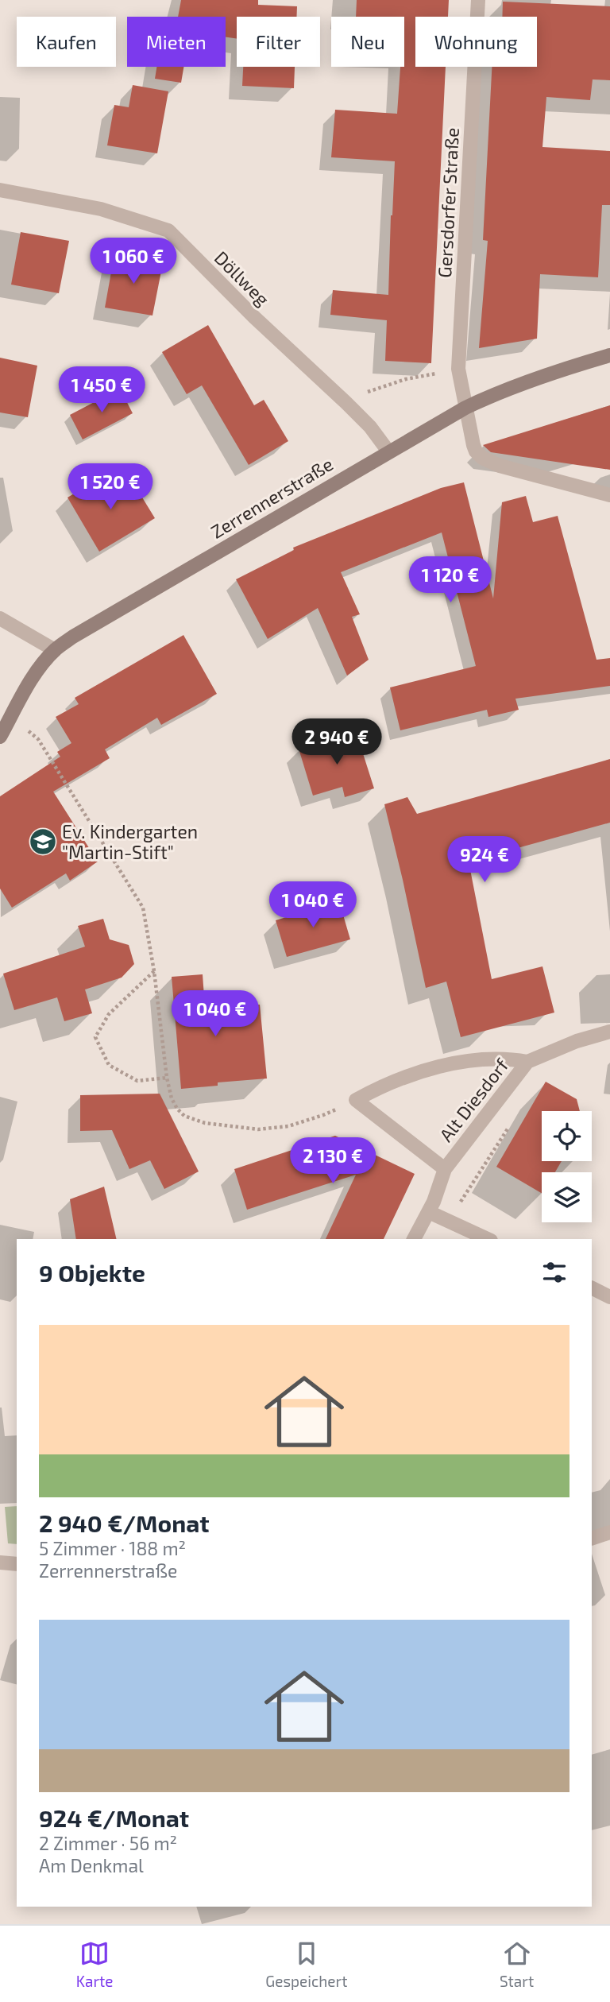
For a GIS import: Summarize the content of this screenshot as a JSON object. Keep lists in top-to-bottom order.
{
  "streets": {
    "main road": ["Zerrennerstraße"],
    "street": ["Gersdorfer Straße", "Döllweg", "Alt Diesdorf"]
  },
  "crossings": [
    ["Gersdorfer Straße", "Zerrennerstraße"],
    ["Döllweg", "Zerrennerstraße"]
  ],
  "places": {
    "school or university": ["Ev. Kindergarten \"Martin-Stift\""]
  },
  "page": {
    "chip": [
      "Kaufen",
      "Mieten",
      "Filter",
      "Neu",
      "Wohnung"
    ],
    "price": [
      "1 060 €",
      "1 450 €",
      "1 520 €",
      "1 120 €",
      "2 940 €",
      "924 €",
      "1 040 €",
      "1 040 €",
      "2 130 €"
    ],
    "heading": "9 Objekte",
    "list": [
      {
        "name": "2 940 €/Monat",
        "note": "5 Zimmer · 188 m² · Zerrennerstraße"
      },
      {
        "name": "924 €/Monat",
        "note": "2 Zimmer · 56 m² · Am Denkmal"
      }
    ],
    "tabs": ["Karte", "Gespeichert", "Start"]
  }
}
